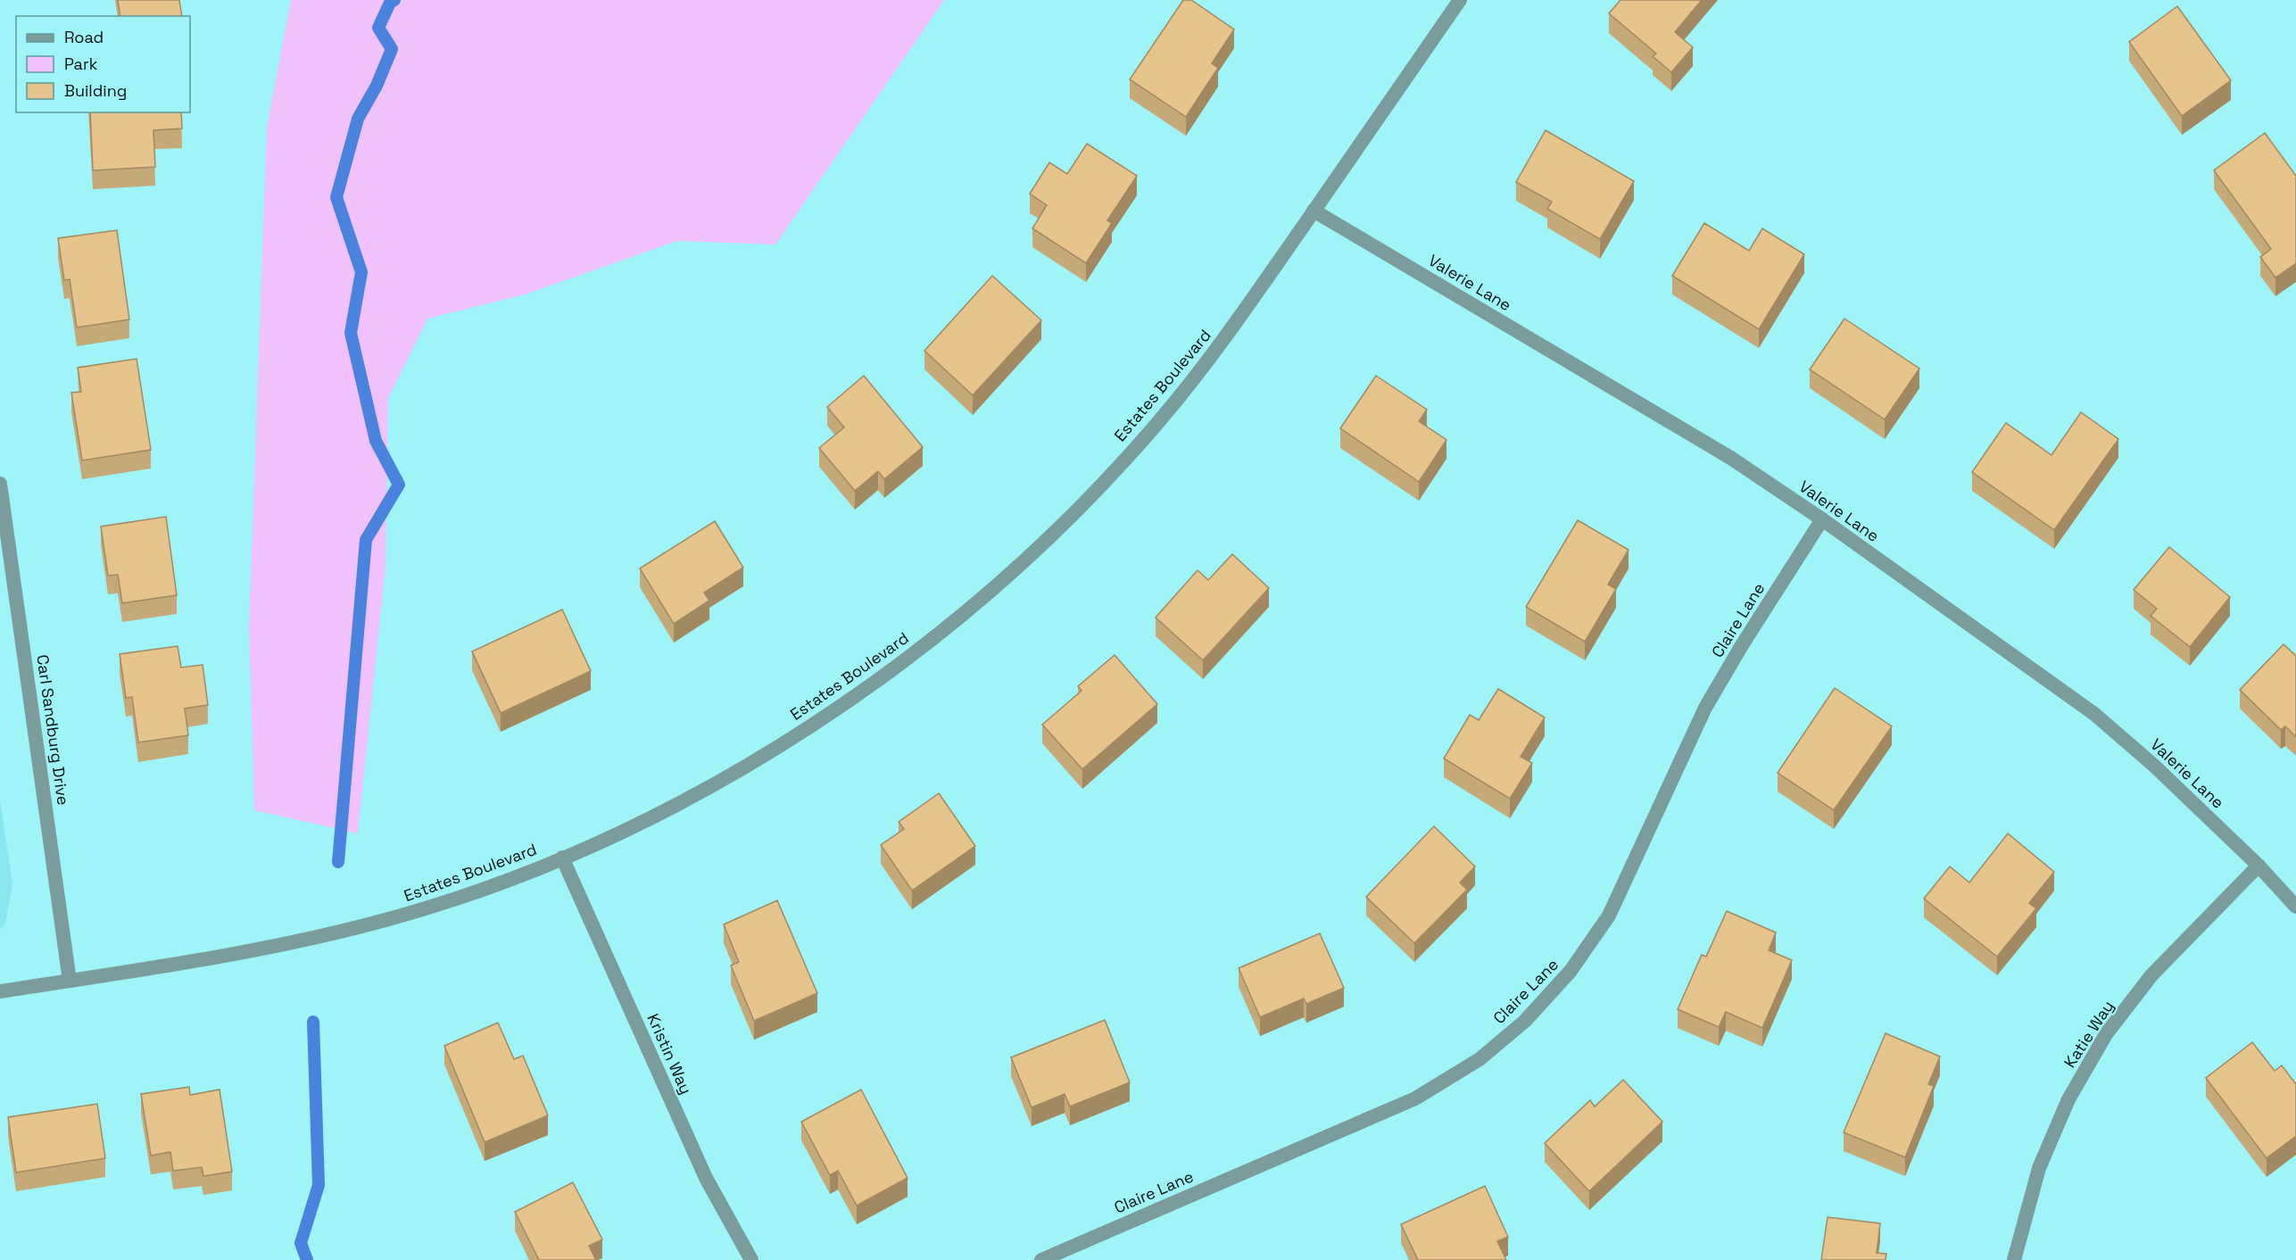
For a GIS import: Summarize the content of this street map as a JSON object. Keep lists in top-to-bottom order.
{
  "streets": {
    "street": [
      "Valerie Lane",
      "Estates Boulevard",
      "Claire Lane",
      "Carl Sandburg Drive",
      "Katie Way",
      "Kristin Way"
    ]
  },
  "crossings": [
    ["Valerie Lane", "Estates Boulevard"],
    ["Valerie Lane", "Claire Lane"],
    ["Valerie Lane", "Katie Way"],
    ["Estates Boulevard", "Carl Sandburg Drive"],
    ["Estates Boulevard", "Kristin Way"]
  ],
  "legend": ["Road", "Park", "Building"]
}
